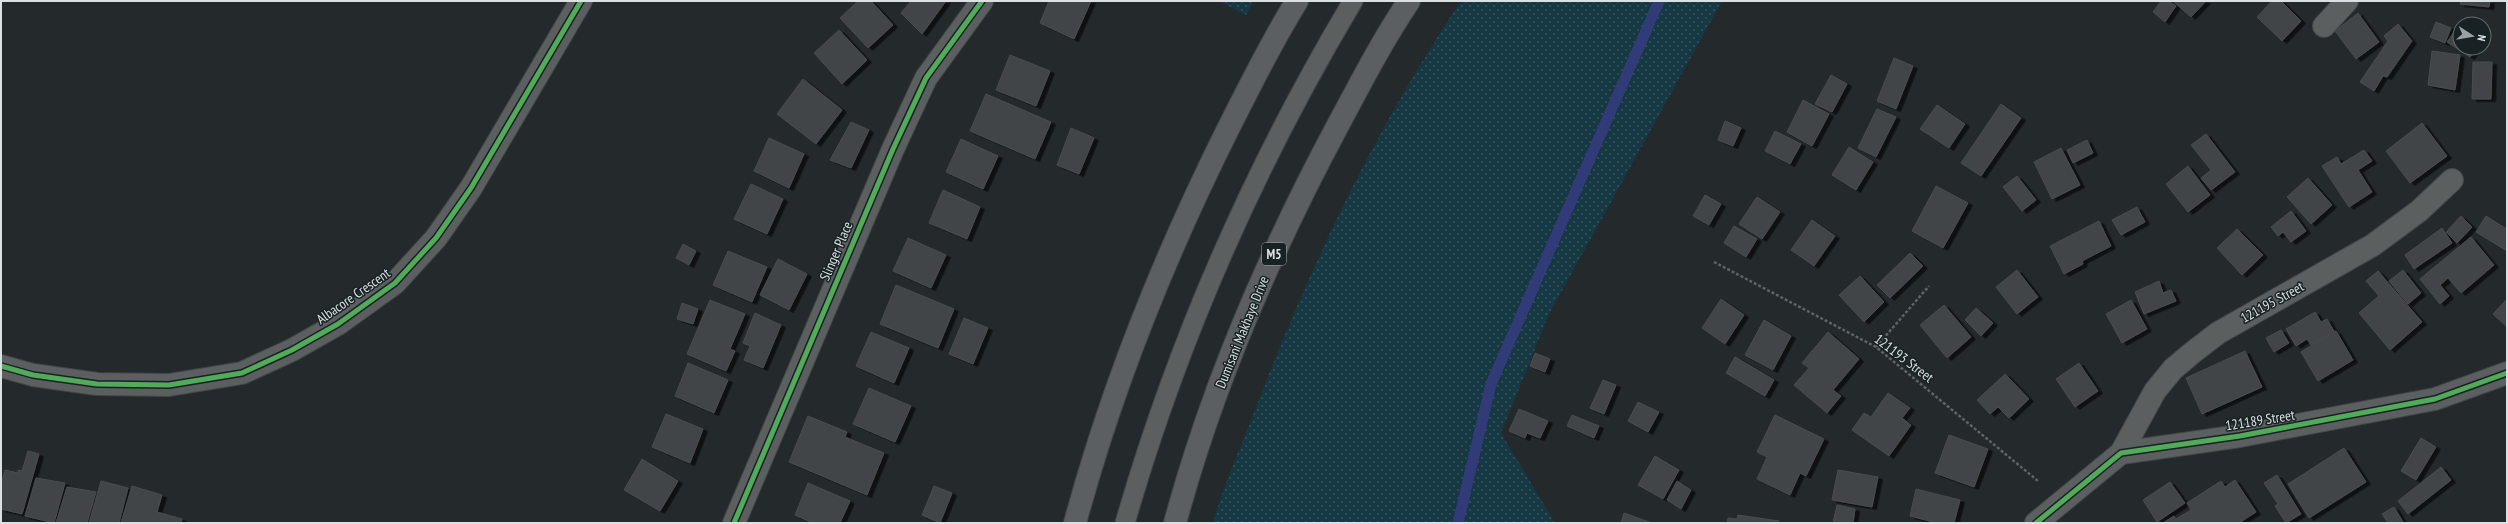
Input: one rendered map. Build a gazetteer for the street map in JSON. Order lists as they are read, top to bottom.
{
  "streets": {
    "main road": ["M5", "Dumisani Makhaye Drive"],
    "street": [
      "Slinger Place",
      "Albacore Crescent",
      "121195 Street",
      "121189 Street"
    ],
    "path": ["121193 Street"]
  },
  "crossings": [
    ["121195 Street", "121189 Street"],
    ["121193 Street", "121189 Street"]
  ],
  "north": "right"
}
